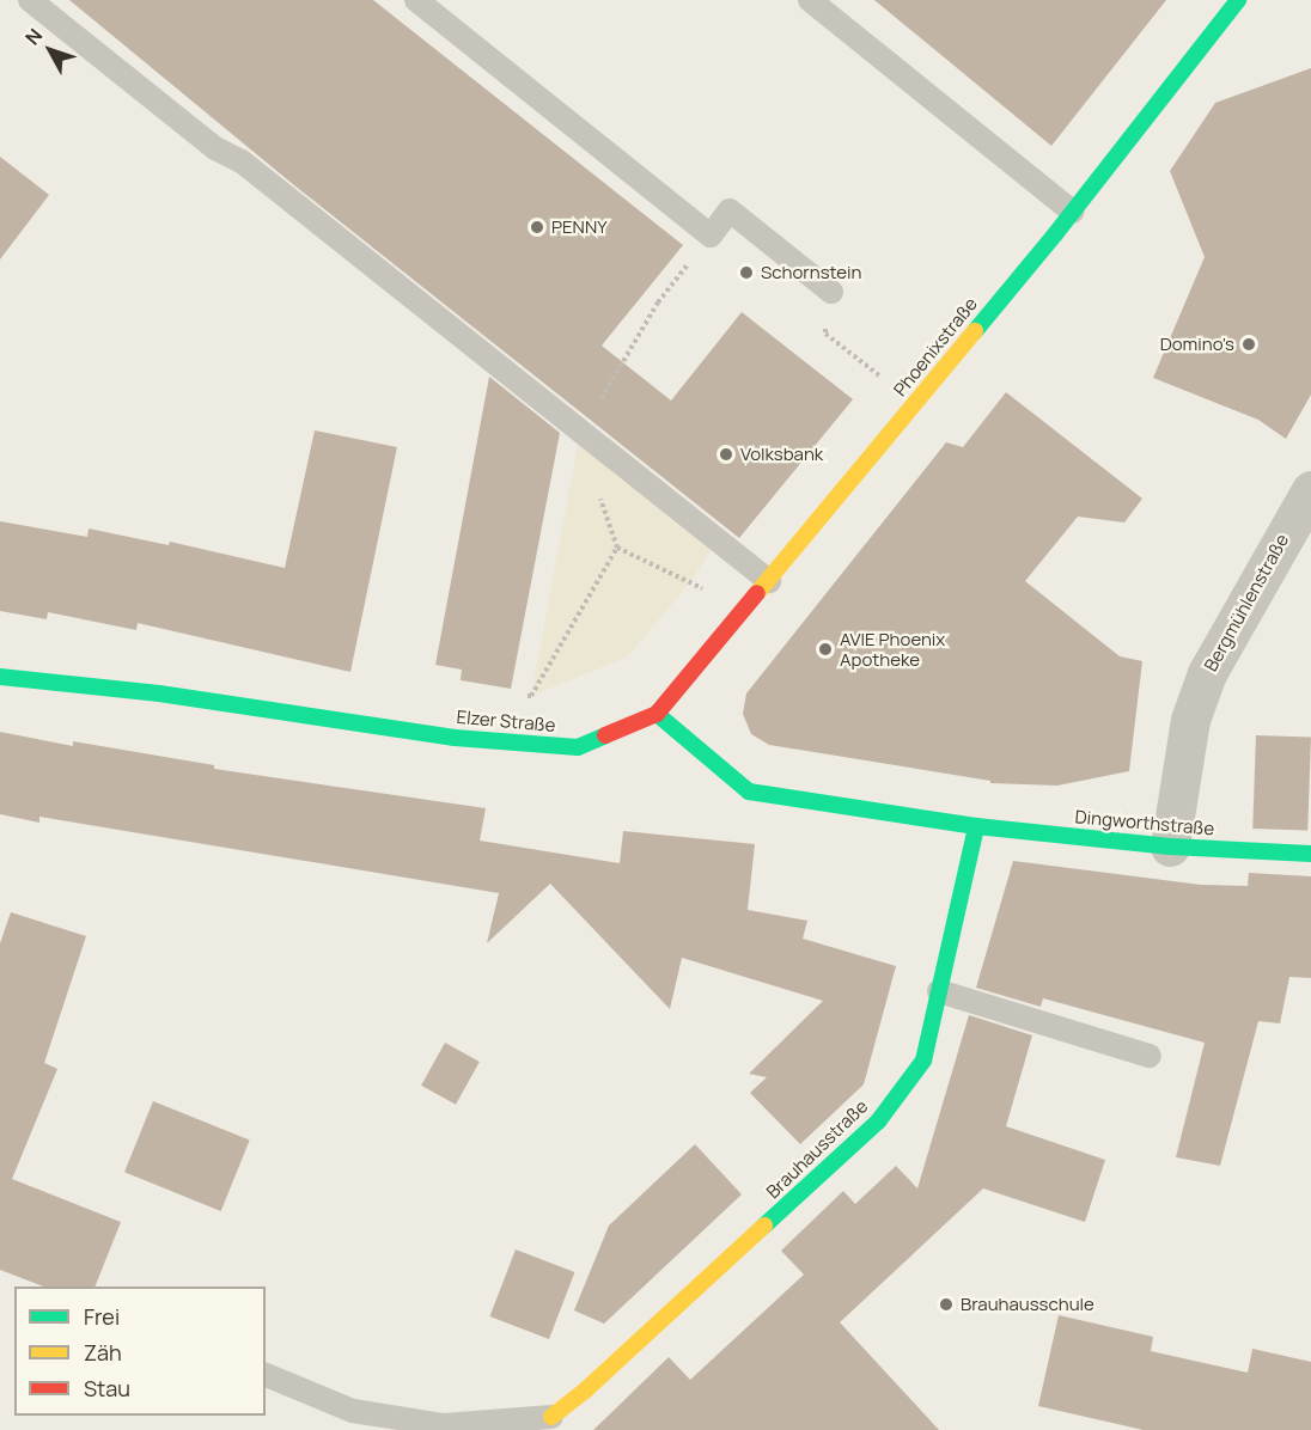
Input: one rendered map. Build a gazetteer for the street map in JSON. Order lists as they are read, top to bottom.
{
  "streets": {
    "street": [
      "Phoenixstraße",
      "Bergmühlenstraße",
      "Elzer Straße",
      "Dingworthstraße",
      "Brauhausstraße"
    ]
  },
  "crossings": [
    ["Phoenixstraße", "Elzer Straße"],
    ["Bergmühlenstraße", "Dingworthstraße"],
    ["Dingworthstraße", "Brauhausstraße"]
  ],
  "places": [
    "PENNY",
    "Schornstein",
    "Domino's",
    "Volksbank",
    "AVIE Phoenix Apotheke",
    "Brauhausschule"
  ],
  "legend": ["Frei", "Zäh", "Stau"],
  "north": "top left"
}
